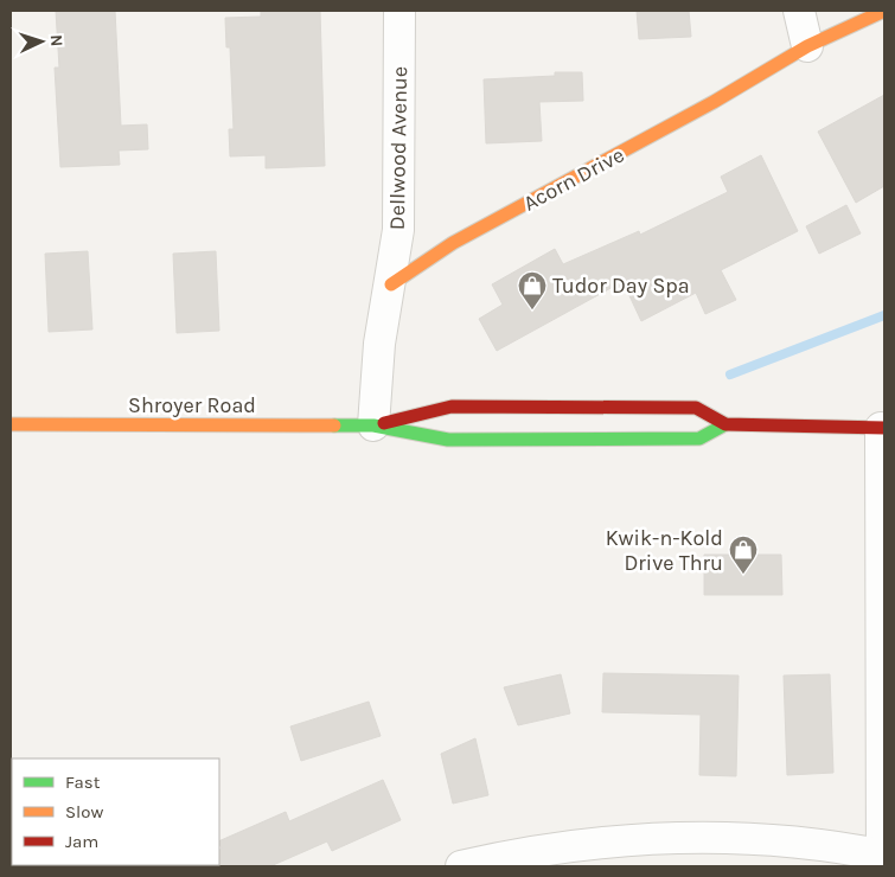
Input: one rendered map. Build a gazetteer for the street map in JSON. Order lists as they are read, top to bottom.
{
  "streets": {
    "main road": ["Acorn Drive", "Shroyer Road"],
    "street": ["Dellwood Avenue"]
  },
  "crossings": [
    ["Dellwood Avenue", "Acorn Drive"]
  ],
  "places": {
    "shop": ["Tudor Day Spa", "Kwik-n-Kold Drive Thru"]
  },
  "legend": ["Fast", "Slow", "Jam"],
  "north": "right"
}
